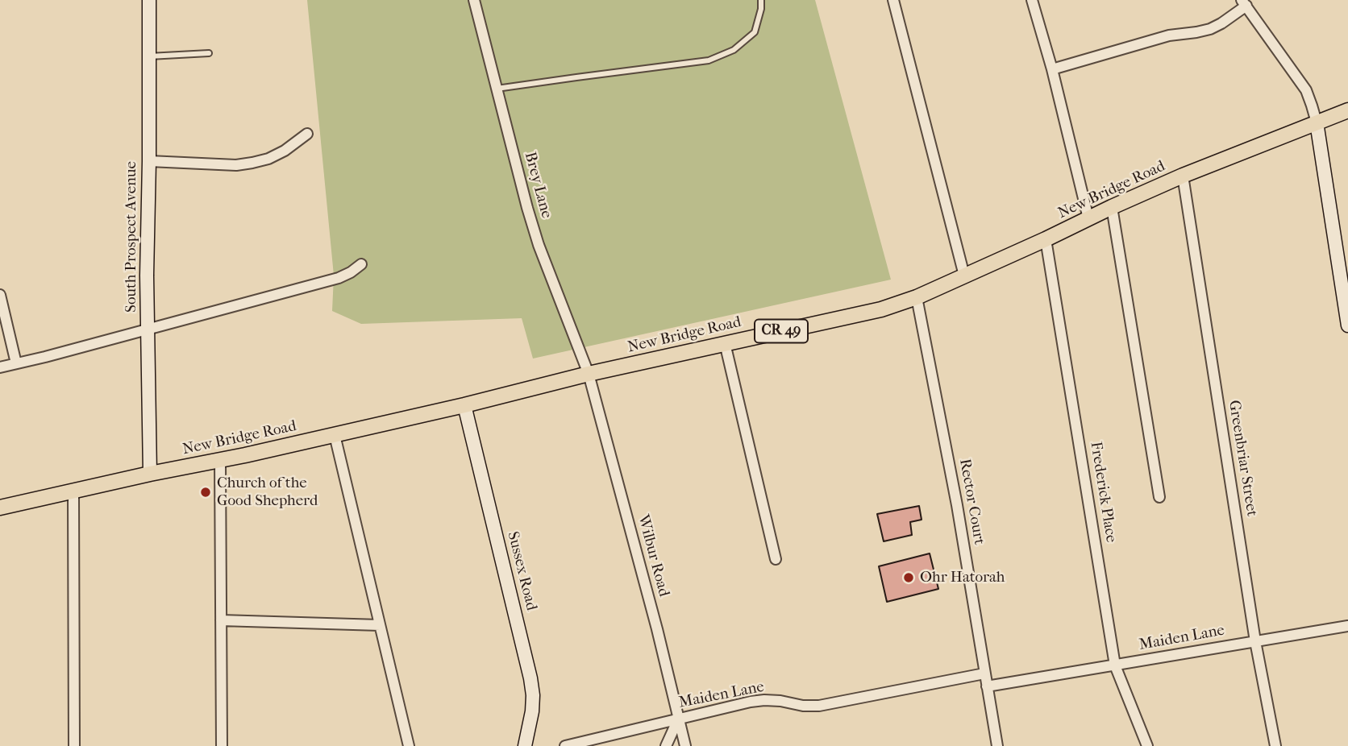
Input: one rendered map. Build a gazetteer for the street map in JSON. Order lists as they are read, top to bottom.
{
  "streets": {
    "main road": ["New Bridge Road", "CR 49"],
    "street": [
      "Brey Lane",
      "South Prospect Avenue",
      "Greenbriar Street",
      "Frederick Place",
      "Rector Court",
      "Wilbur Road",
      "Sussex Road",
      "Maiden Lane"
    ]
  },
  "crossings": [
    ["Brey Lane", "New Bridge Road"],
    ["Brey Lane", "Wilbur Road"],
    ["New Bridge Road", "South Prospect Avenue"],
    ["New Bridge Road", "Greenbriar Street"],
    ["New Bridge Road", "Frederick Place"],
    ["New Bridge Road", "Rector Court"],
    ["New Bridge Road", "Wilbur Road"],
    ["New Bridge Road", "Sussex Road"],
    ["Greenbriar Street", "Maiden Lane"],
    ["Frederick Place", "Maiden Lane"],
    ["Rector Court", "Maiden Lane"],
    ["Wilbur Road", "Maiden Lane"]
  ],
  "places": ["Church of the Good Shepherd", "Ohr Hatorah"]
}
